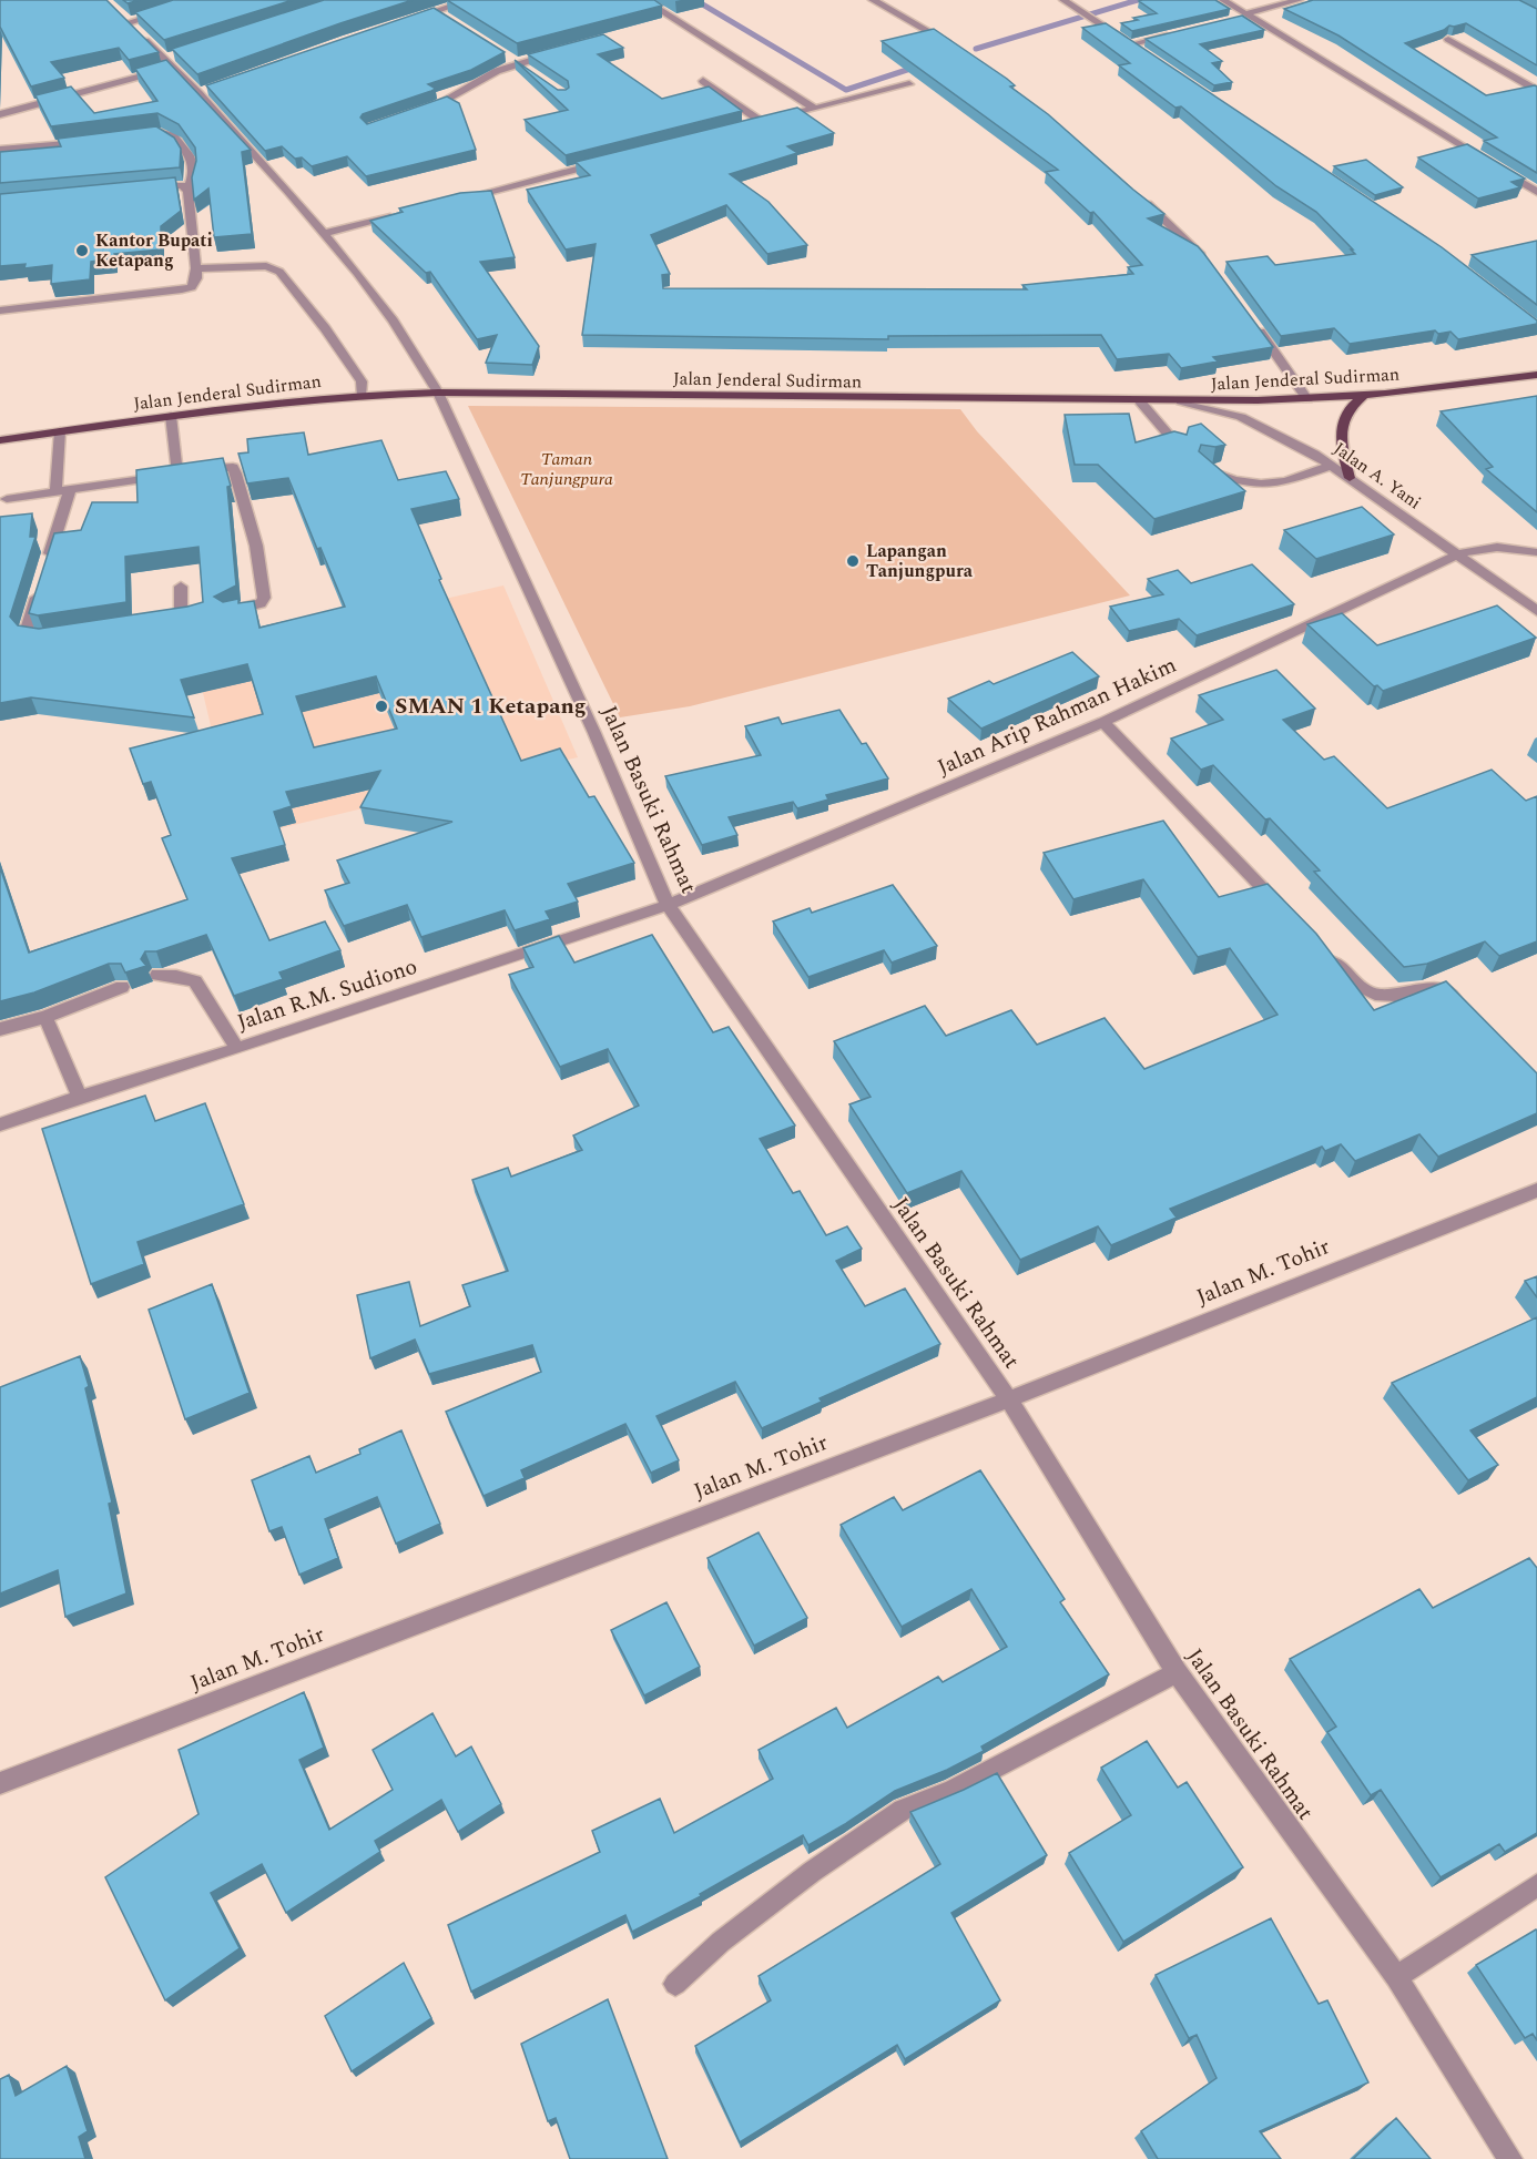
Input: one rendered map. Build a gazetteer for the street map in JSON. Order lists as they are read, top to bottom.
{
  "streets": {
    "main road": ["Jalan Jenderal Sudirman"],
    "street": [
      "Jalan A. Yani",
      "Jalan Arip Rahman Hakim",
      "Jalan Basuki Rahmat",
      "Jalan R.M. Sudiono",
      "Jalan M. Tohir"
    ]
  },
  "crossings": [
    ["Jalan Jenderal Sudirman", "Jalan A. Yani"],
    ["Jalan Jenderal Sudirman", "Jalan Basuki Rahmat"],
    ["Jalan A. Yani", "Jalan Arip Rahman Hakim"],
    ["Jalan Arip Rahman Hakim", "Jalan Basuki Rahmat"],
    ["Jalan Arip Rahman Hakim", "Jalan R.M. Sudiono"],
    ["Jalan Basuki Rahmat", "Jalan R.M. Sudiono"],
    ["Jalan Basuki Rahmat", "Jalan M. Tohir"]
  ],
  "parks": ["Taman Tanjungpura"],
  "places": ["Kantor Bupati Ketapang", "Lapangan Tanjungpura", "SMAN 1 Ketapang"]
}
